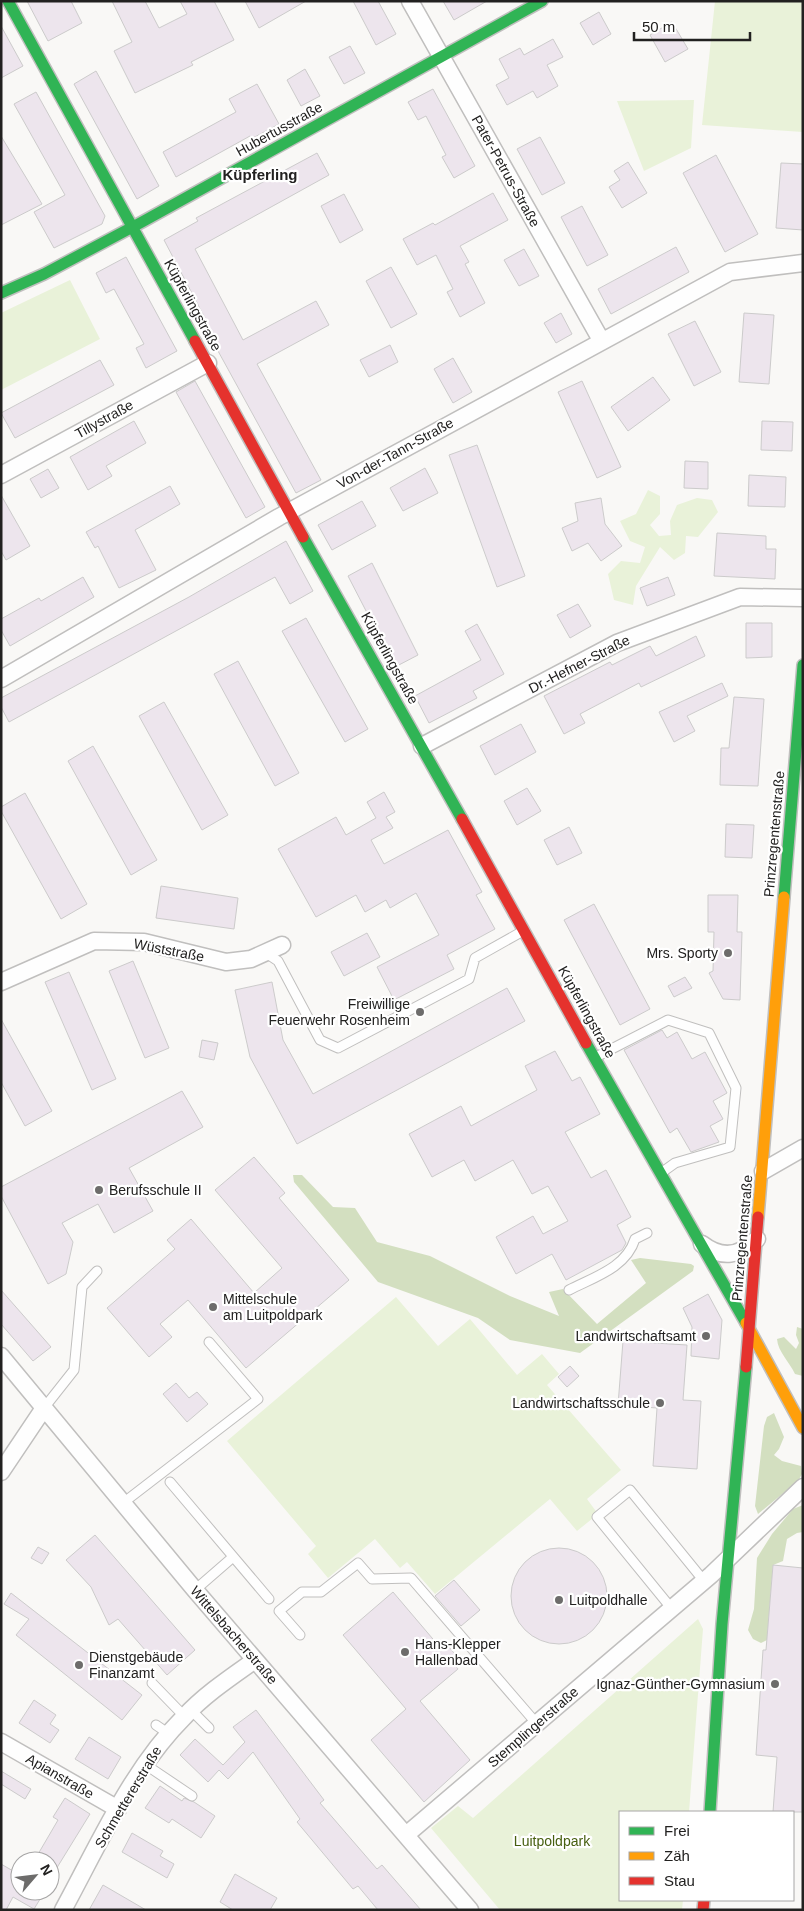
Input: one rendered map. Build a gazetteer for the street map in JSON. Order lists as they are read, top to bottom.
{
  "streets": {
    "main road": ["Hubertusstraße", "Küpferlingstraße", "Prinzregentenstraße"],
    "street": [
      "Pater-Petrus-Straße",
      "Tillystraße",
      "Von-der-Tann-Straße",
      "Dr.-Hefner-Straße",
      "Wüststraße",
      "Wittelsbacherstraße",
      "Stemplingerstraße",
      "Apianstraße",
      "Schmettererstraße"
    ]
  },
  "crossings": [
    ["Hubertusstraße", "Pater-Petrus-Straße"],
    ["Hubertusstraße", "Küpferlingstraße"],
    ["Pater-Petrus-Straße", "Von-der-Tann-Straße"],
    ["Küpferlingstraße", "Tillystraße"],
    ["Küpferlingstraße", "Von-der-Tann-Straße"],
    ["Küpferlingstraße", "Dr.-Hefner-Straße"],
    ["Küpferlingstraße", "Prinzregentenstraße"],
    ["Prinzregentenstraße", "Stemplingerstraße"],
    ["Wittelsbacherstraße", "Stemplingerstraße"],
    ["Wittelsbacherstraße", "Schmettererstraße"],
    ["Apianstraße", "Schmettererstraße"]
  ],
  "districts": ["Küpferling"],
  "parks": ["Luitpoldpark"],
  "places": [
    "Mrs. Sporty",
    "Freiwillige Feuerwehr Rosenheim",
    "Berufsschule II",
    "Mittelschule am Luitpoldpark",
    "Landwirtschaftsamt",
    "Landwirtschaftsschule",
    "Luitpoldhalle",
    "Hans-Klepper Hallenbad",
    "Dienstgebäude Finanzamt",
    "Ignaz-Günther-Gymnasium"
  ],
  "legend": ["Frei", "Zäh", "Stau"],
  "scale_bar": "50 m",
  "north": "top right"
}
